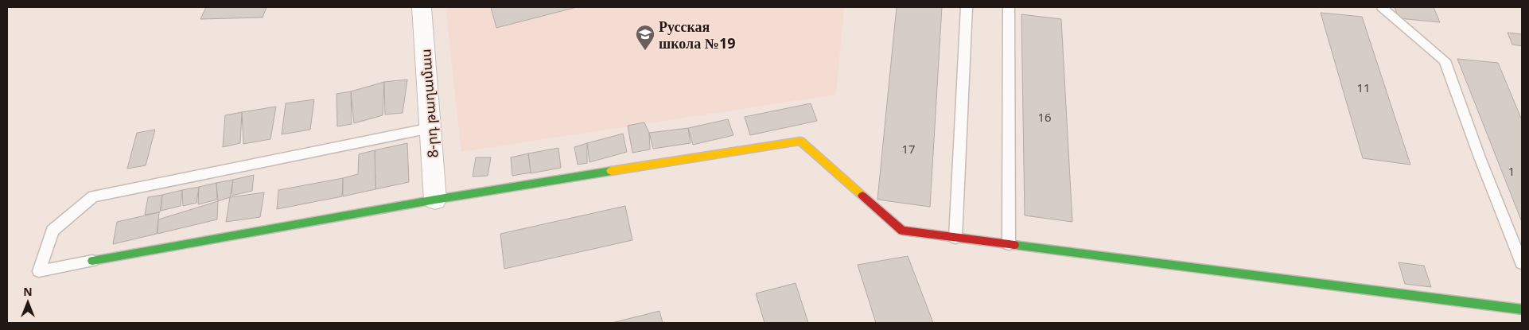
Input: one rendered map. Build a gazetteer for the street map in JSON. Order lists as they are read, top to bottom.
{
  "streets": {
    "street": ["8-րդ թաղամաս"]
  },
  "places": {
    "school or university": ["Русская школа №19"]
  },
  "house_numbers": [
    "11",
    "16",
    "17",
    "1"
  ],
  "north": "top"
}
